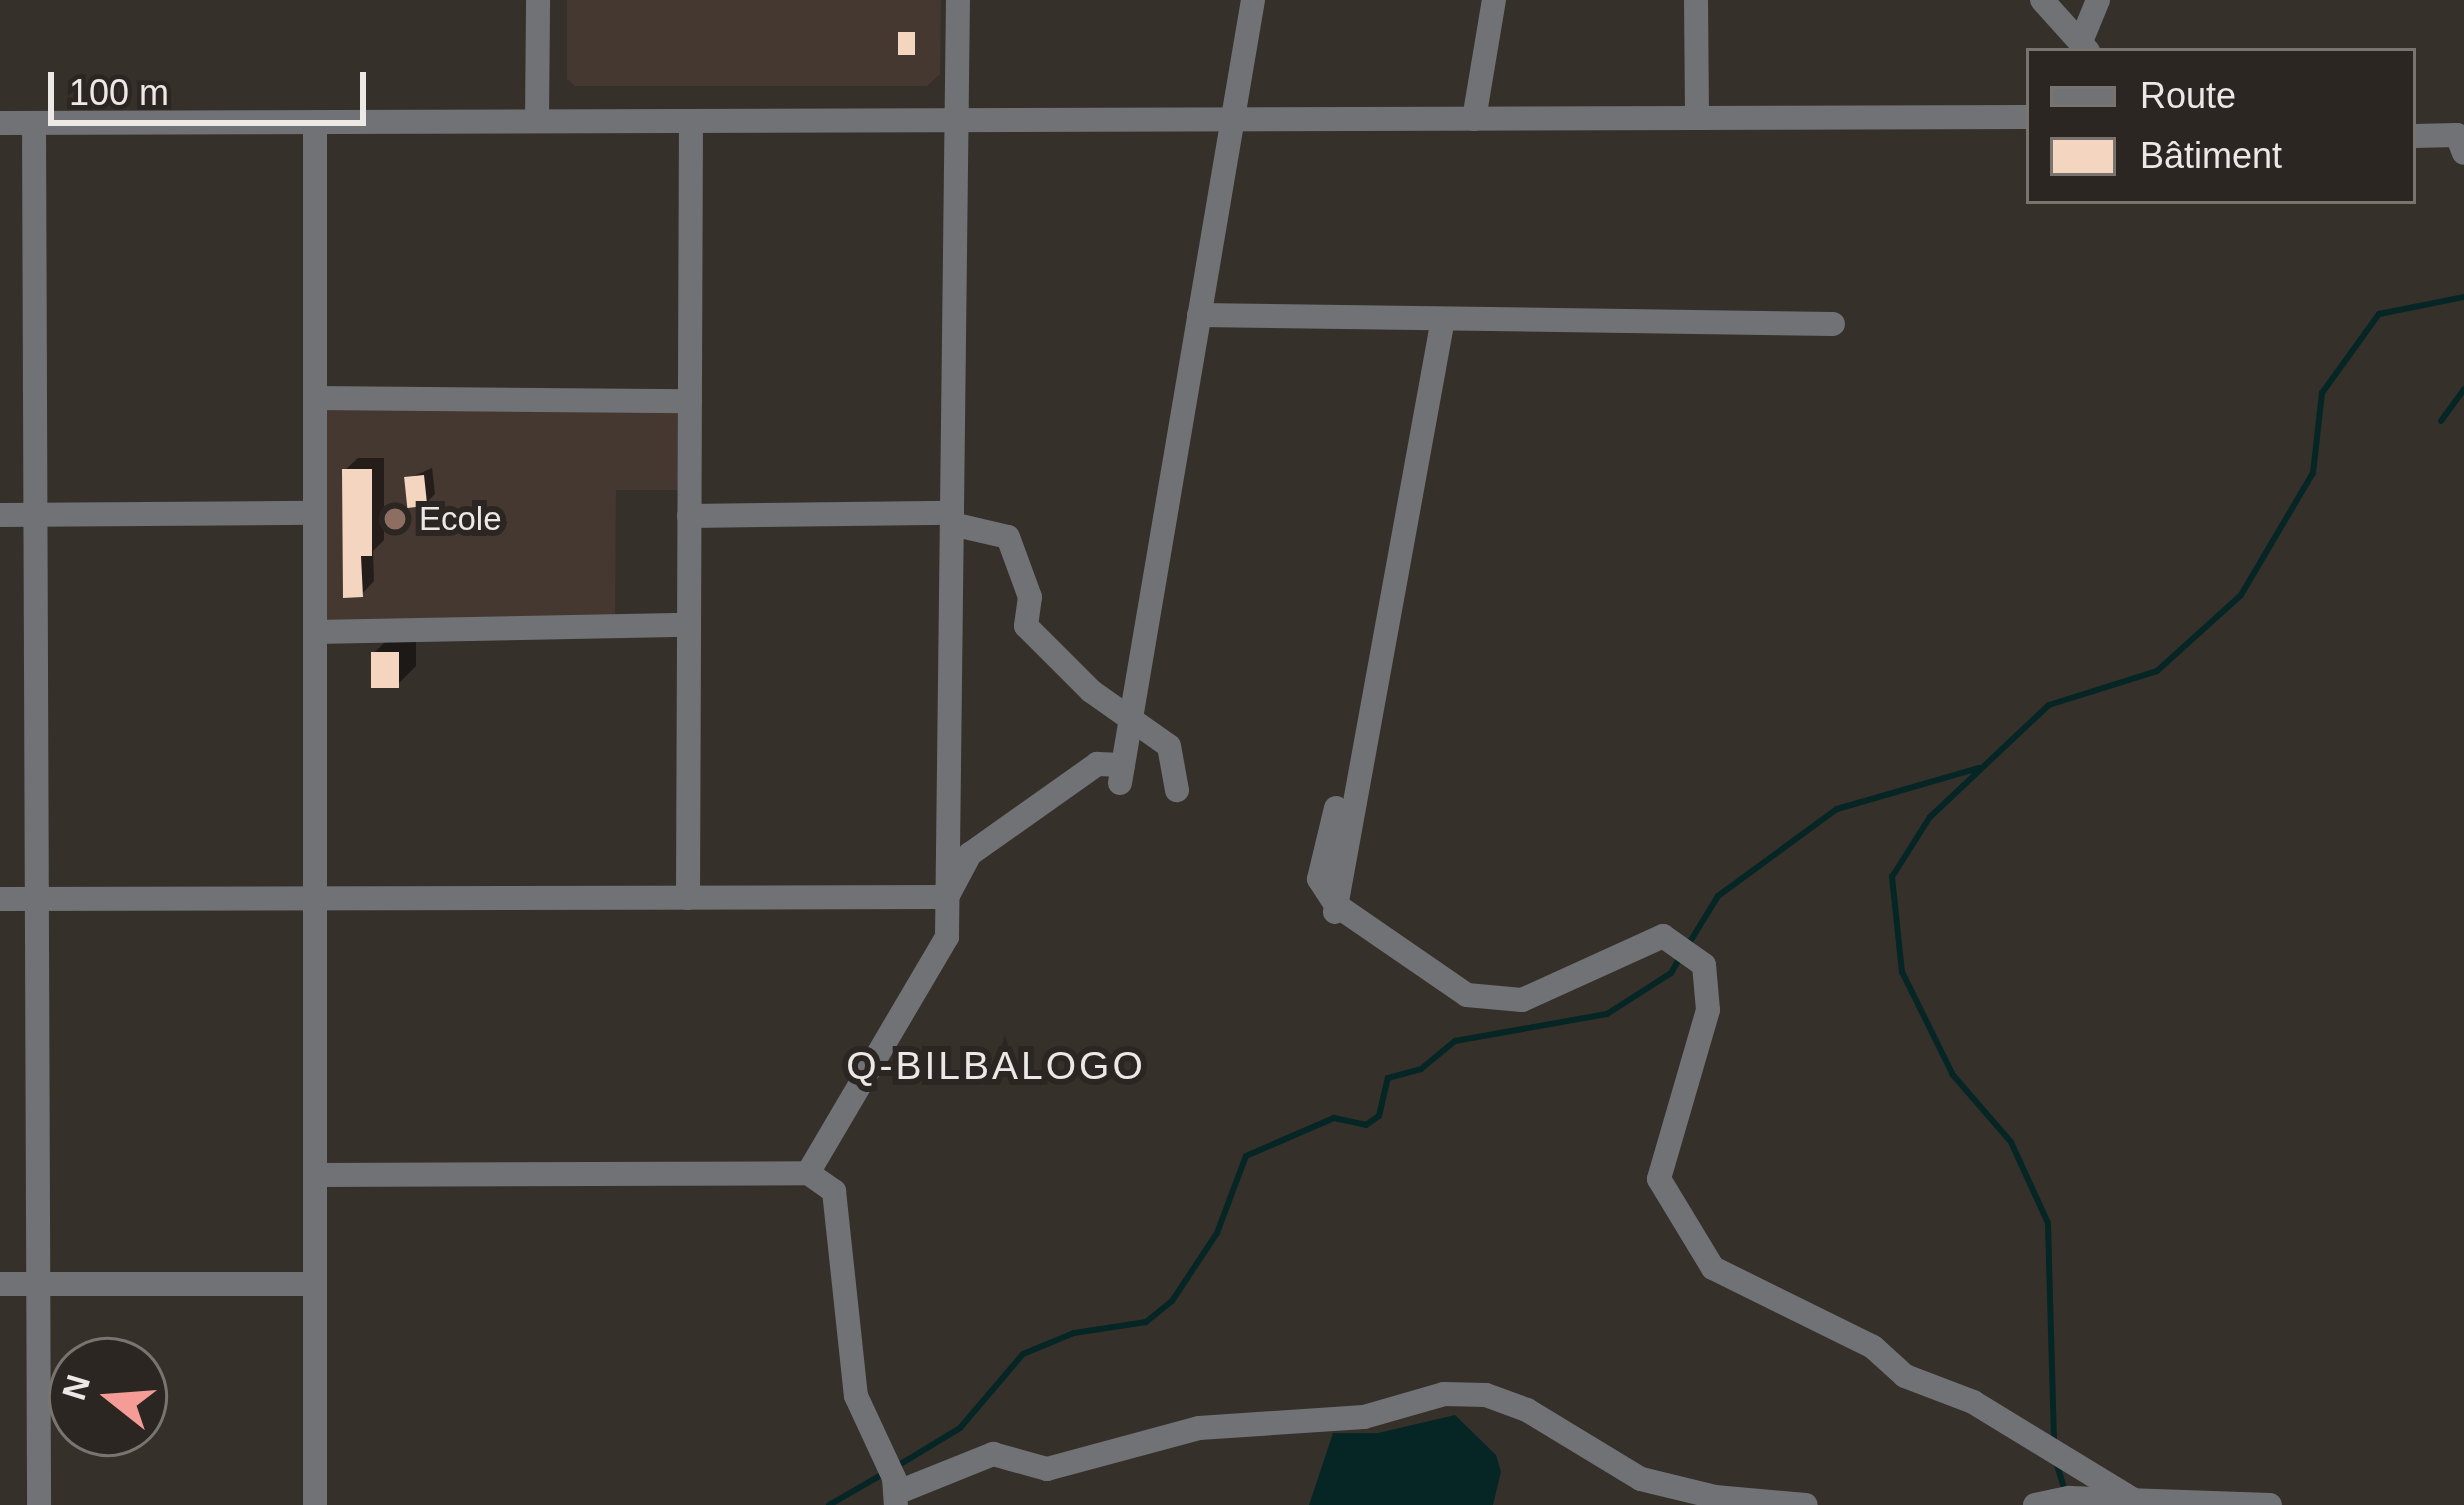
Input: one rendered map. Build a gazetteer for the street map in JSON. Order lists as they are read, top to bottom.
{
  "districts": ["Q-BILBALOGO"],
  "places": ["Ecole"],
  "legend": ["Route", "Bâtiment"],
  "scale_bar": "100 m",
  "north": "left"
}
